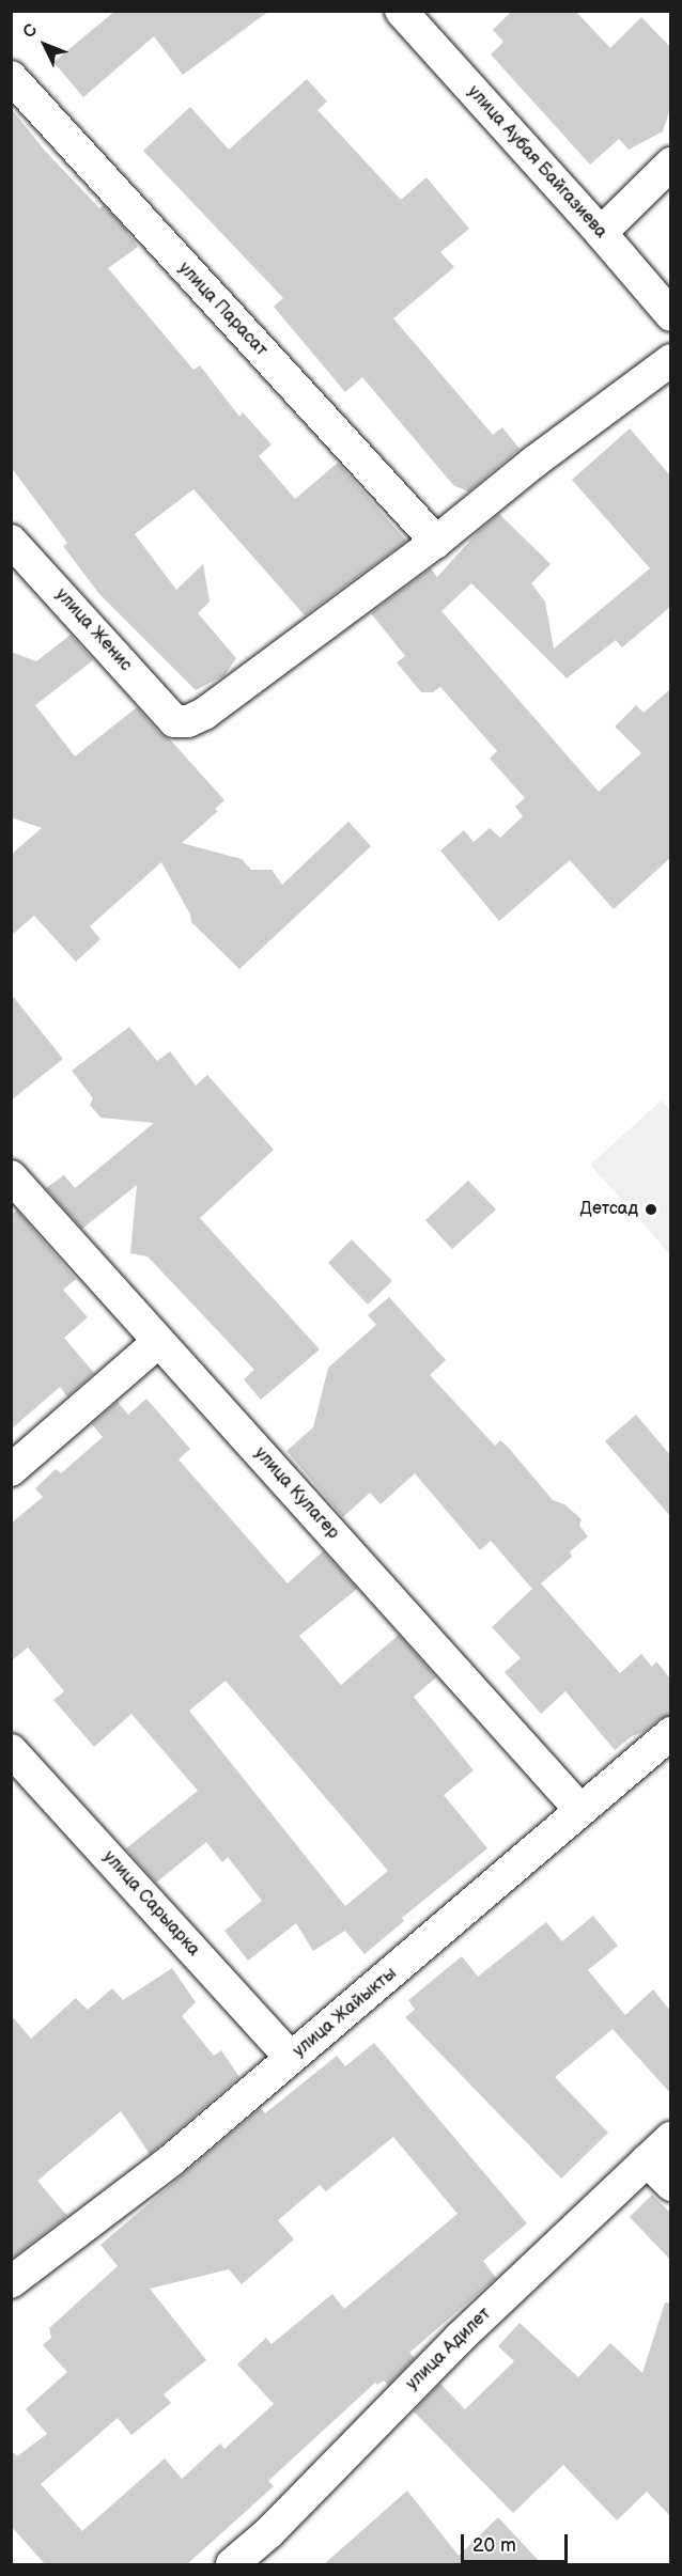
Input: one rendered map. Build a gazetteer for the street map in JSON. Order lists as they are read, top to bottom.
{
  "streets": {
    "street": [
      "улица Аубая Байгазиева",
      "улица Парасат",
      "улица Женис",
      "улица Кулагер",
      "улица Сарыарка",
      "улица Жайыкты",
      "улица Адилет"
    ]
  },
  "crossings": [
    ["улица Парасат", "улица Женис"],
    ["улица Кулагер", "улица Жайыкты"],
    ["улица Сарыарка", "улица Жайыкты"]
  ],
  "places": ["Детсад"],
  "scale_bar": "20 m",
  "north": "top left"
}
